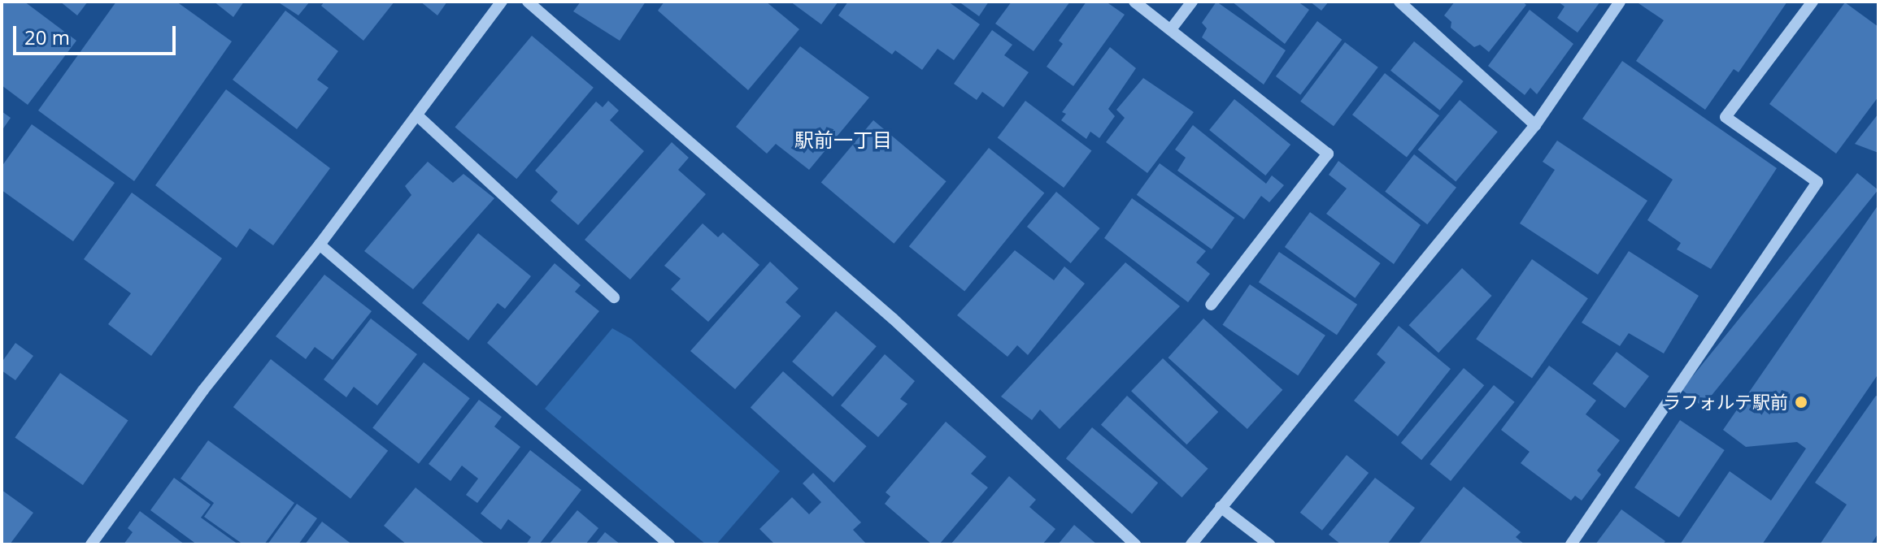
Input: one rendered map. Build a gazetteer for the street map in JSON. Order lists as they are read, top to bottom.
{
  "districts": ["駅前一丁目"],
  "places": ["ラフォルテ駅前"],
  "scale_bar": "20 m"
}
